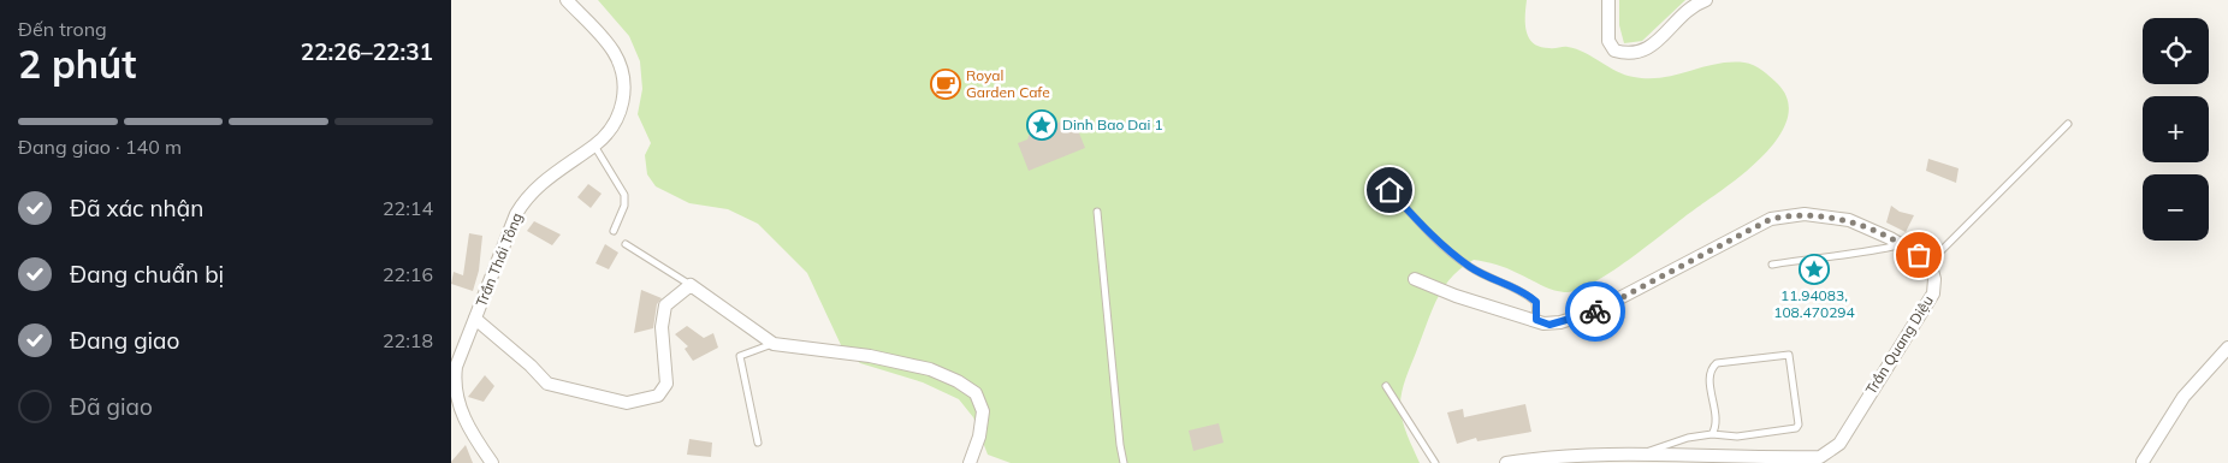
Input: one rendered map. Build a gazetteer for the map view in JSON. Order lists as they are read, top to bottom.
{
  "streets": {
    "street": ["Trần Thái Tông", "Trần Quang Diệu"]
  },
  "places": {
    "cafe": ["Royal Garden Cafe"],
    "place": ["Dinh Bao Dai 1", "11.94083, 108.470294"]
  },
  "page": {
    "heading": ["2 phút", "Đến trong", "22:26–22:31"],
    "map_buttons": ["+", "−"],
    "bar": "Đang giao · 140 m",
    "list": [
      ["Đã xác nhận", "22:14"],
      ["Đang chuẩn bị", "22:16"],
      ["Đang giao", "22:18"],
      "Đã giao"
    ]
  }
}
